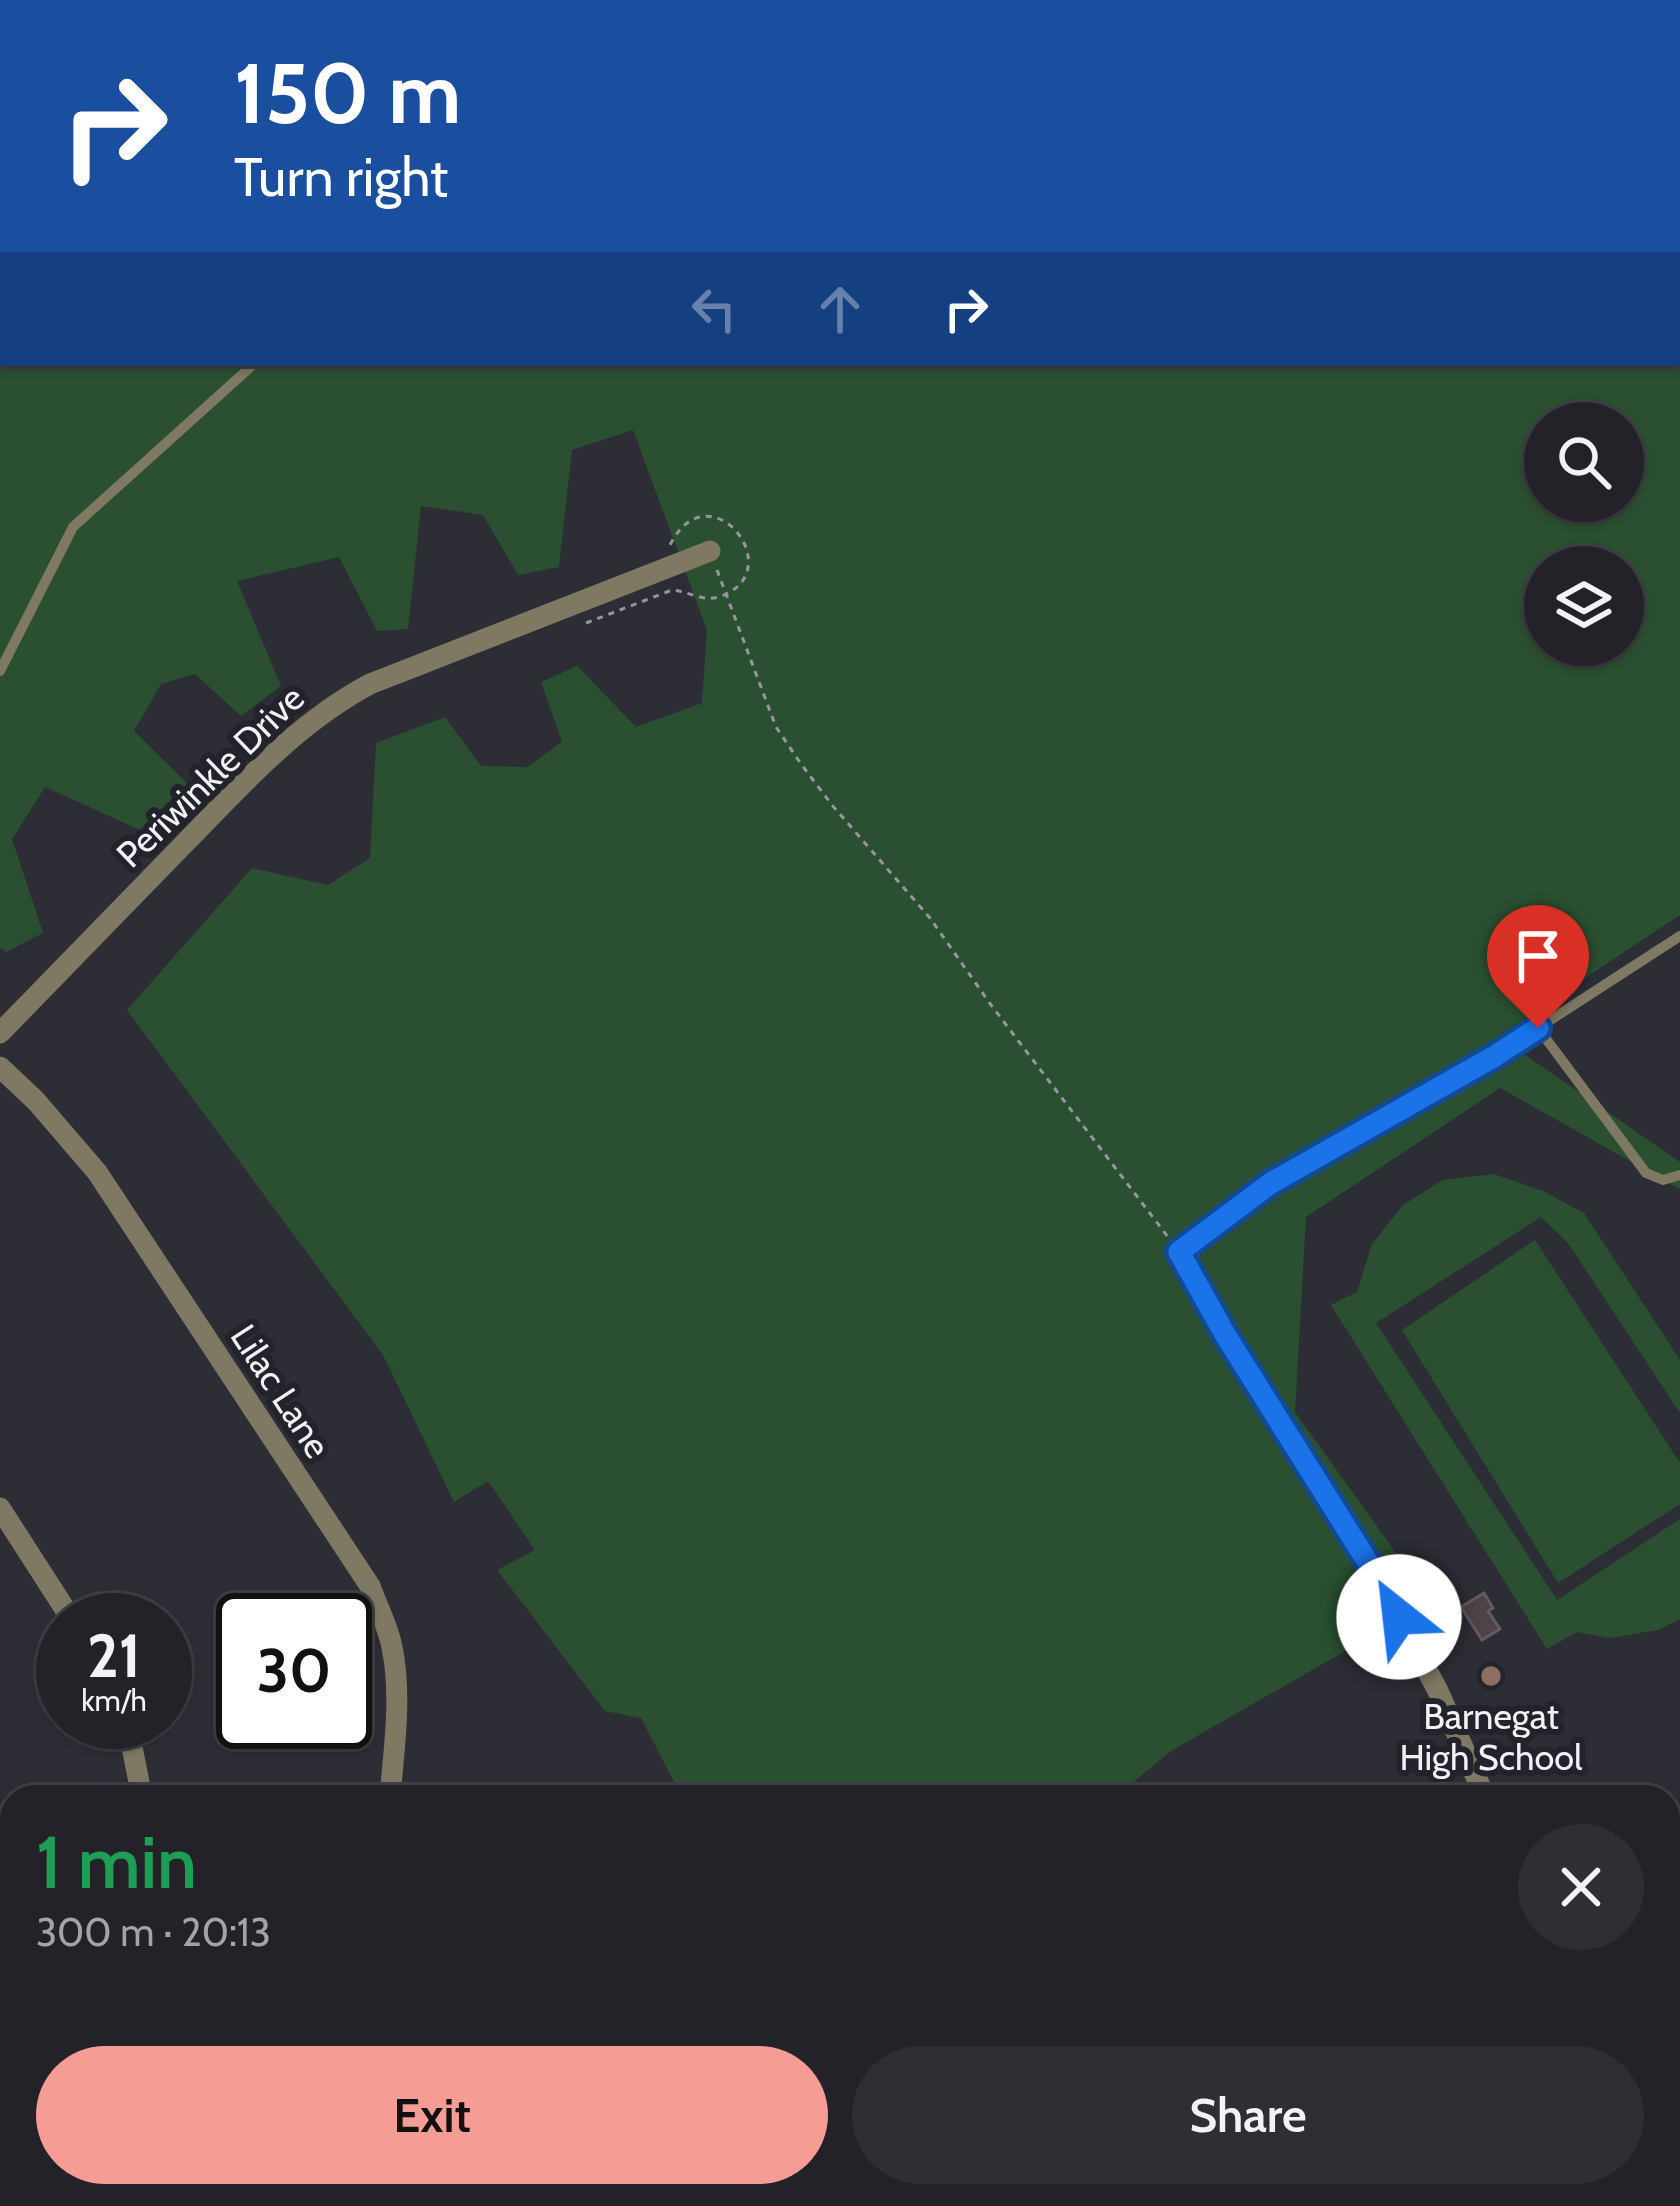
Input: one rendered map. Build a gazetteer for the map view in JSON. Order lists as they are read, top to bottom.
{
  "streets": {
    "street": ["Periwinkle Drive", "Lilac Lane"]
  },
  "places": ["Barnegat High School"],
  "page": {
    "turn": ["150 m", "Turn right"],
    "speed": "21 km/h",
    "limit": "30",
    "heading": ["1 min", "300 m · 20:13"],
    "buttons": ["Exit", "Share"]
  }
}
